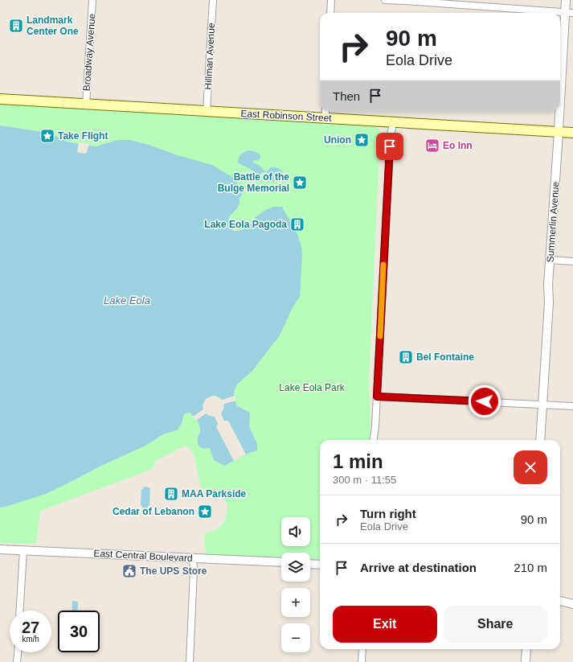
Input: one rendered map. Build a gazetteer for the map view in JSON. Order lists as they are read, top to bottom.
{
  "streets": {
    "main road": ["East Robinson Street"],
    "street": [
      "Broadway Avenue",
      "Hillman Avenue",
      "Summerlin Avenue",
      "East Central Boulevard"
    ]
  },
  "crossings": [
    ["Broadway Avenue", "East Robinson Street"],
    ["Hillman Avenue", "East Robinson Street"],
    ["East Robinson Street", "Summerlin Avenue"]
  ],
  "water": ["Lake Eola"],
  "parks": ["Lake Eola Park"],
  "places": {
    "building": [
      "Landmark Center One",
      "Lake Eola Pagoda",
      "Bel Fontaine",
      "MAA Parkside"
    ],
    "place": [
      "Take Flight",
      "Union",
      "Battle of the Bulge Memorial",
      "Cedar of Lebanon"
    ],
    "hotel": ["Eo Inn"],
    "public building": ["The UPS Store"]
  },
  "page": {
    "turn": ["90 m", "Eola Drive"],
    "then": "Then",
    "heading": ["1 min", "300 m · 11:55"],
    "list": [
      {
        "name": "Turn right",
        "note": "Eola Drive",
        "value": "90 m"
      },
      {
        "name": "Arrive at destination",
        "value": "210 m"
      }
    ],
    "map_buttons": ["+", "−"],
    "buttons": ["Exit", "Share"],
    "speed": "27 km/h",
    "limit": "30"
  }
}
